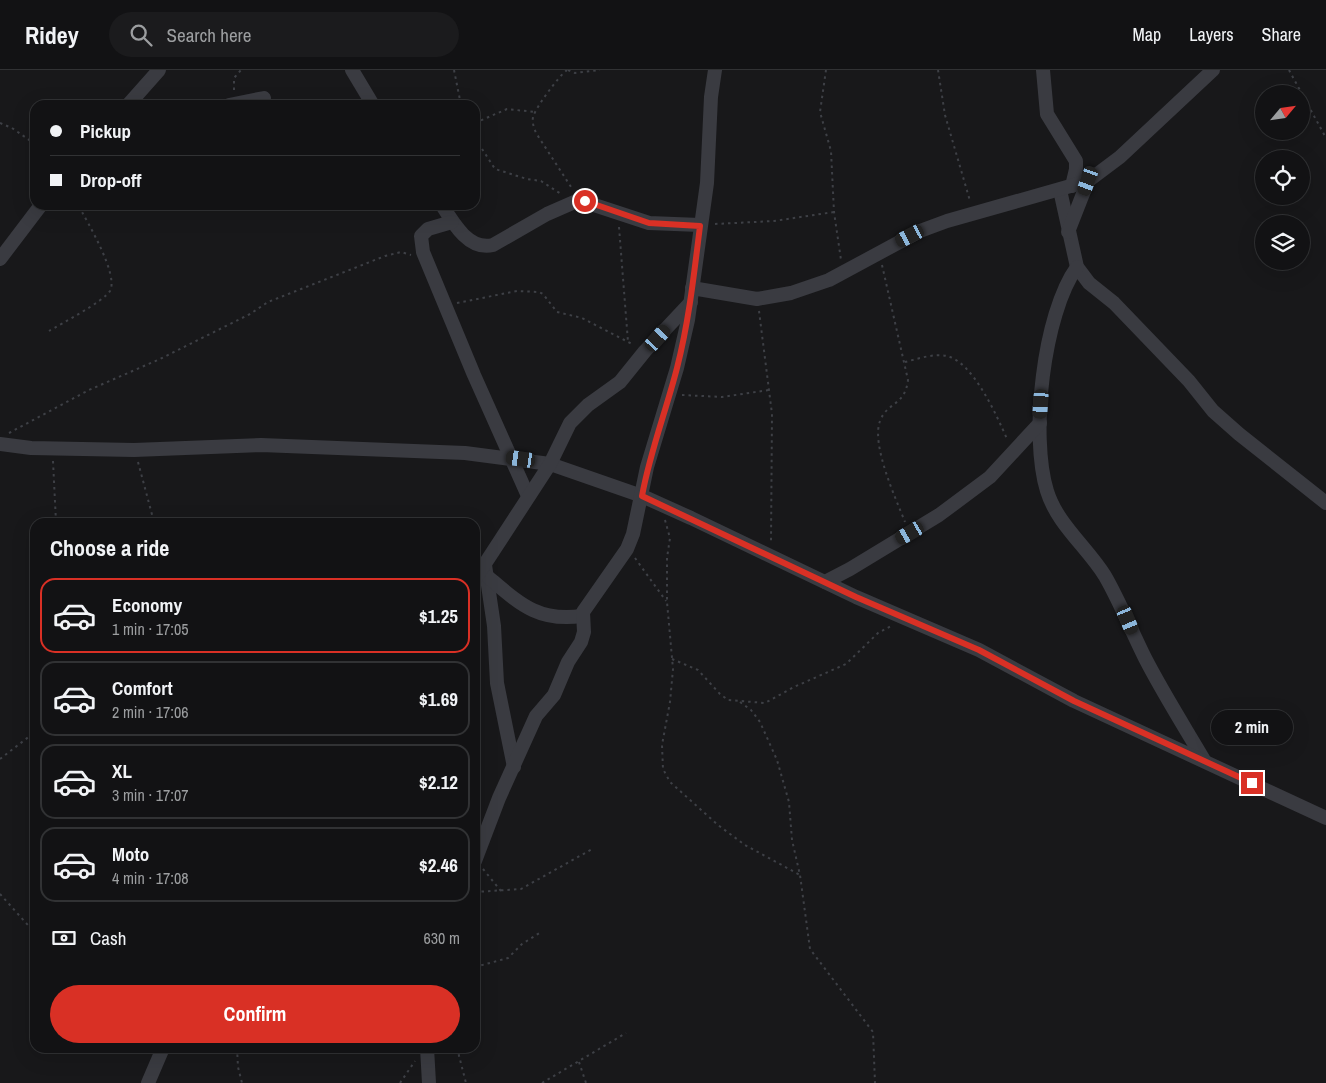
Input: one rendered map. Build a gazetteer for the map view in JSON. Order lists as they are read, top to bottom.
{
  "north": "top right",
  "page": {
    "header": "Ridey",
    "search": "Search here",
    "nav": ["Map", "Layers", "Share"],
    "banner": ["Pickup", "Drop-off"],
    "heading": "Choose a ride",
    "list": [
      {
        "name": "Economy",
        "note": "1 min · 17:05",
        "value": "$1.25"
      },
      {
        "name": "Comfort",
        "note": "2 min · 17:06",
        "value": "$1.69"
      },
      {
        "name": "XL",
        "note": "3 min · 17:07",
        "value": "$2.12"
      },
      {
        "name": "Moto",
        "note": "4 min · 17:08",
        "value": "$2.46"
      }
    ],
    "bubble": "2 min",
    "pay": ["Cash", "630 m"],
    "buttons": "Confirm"
  }
}
